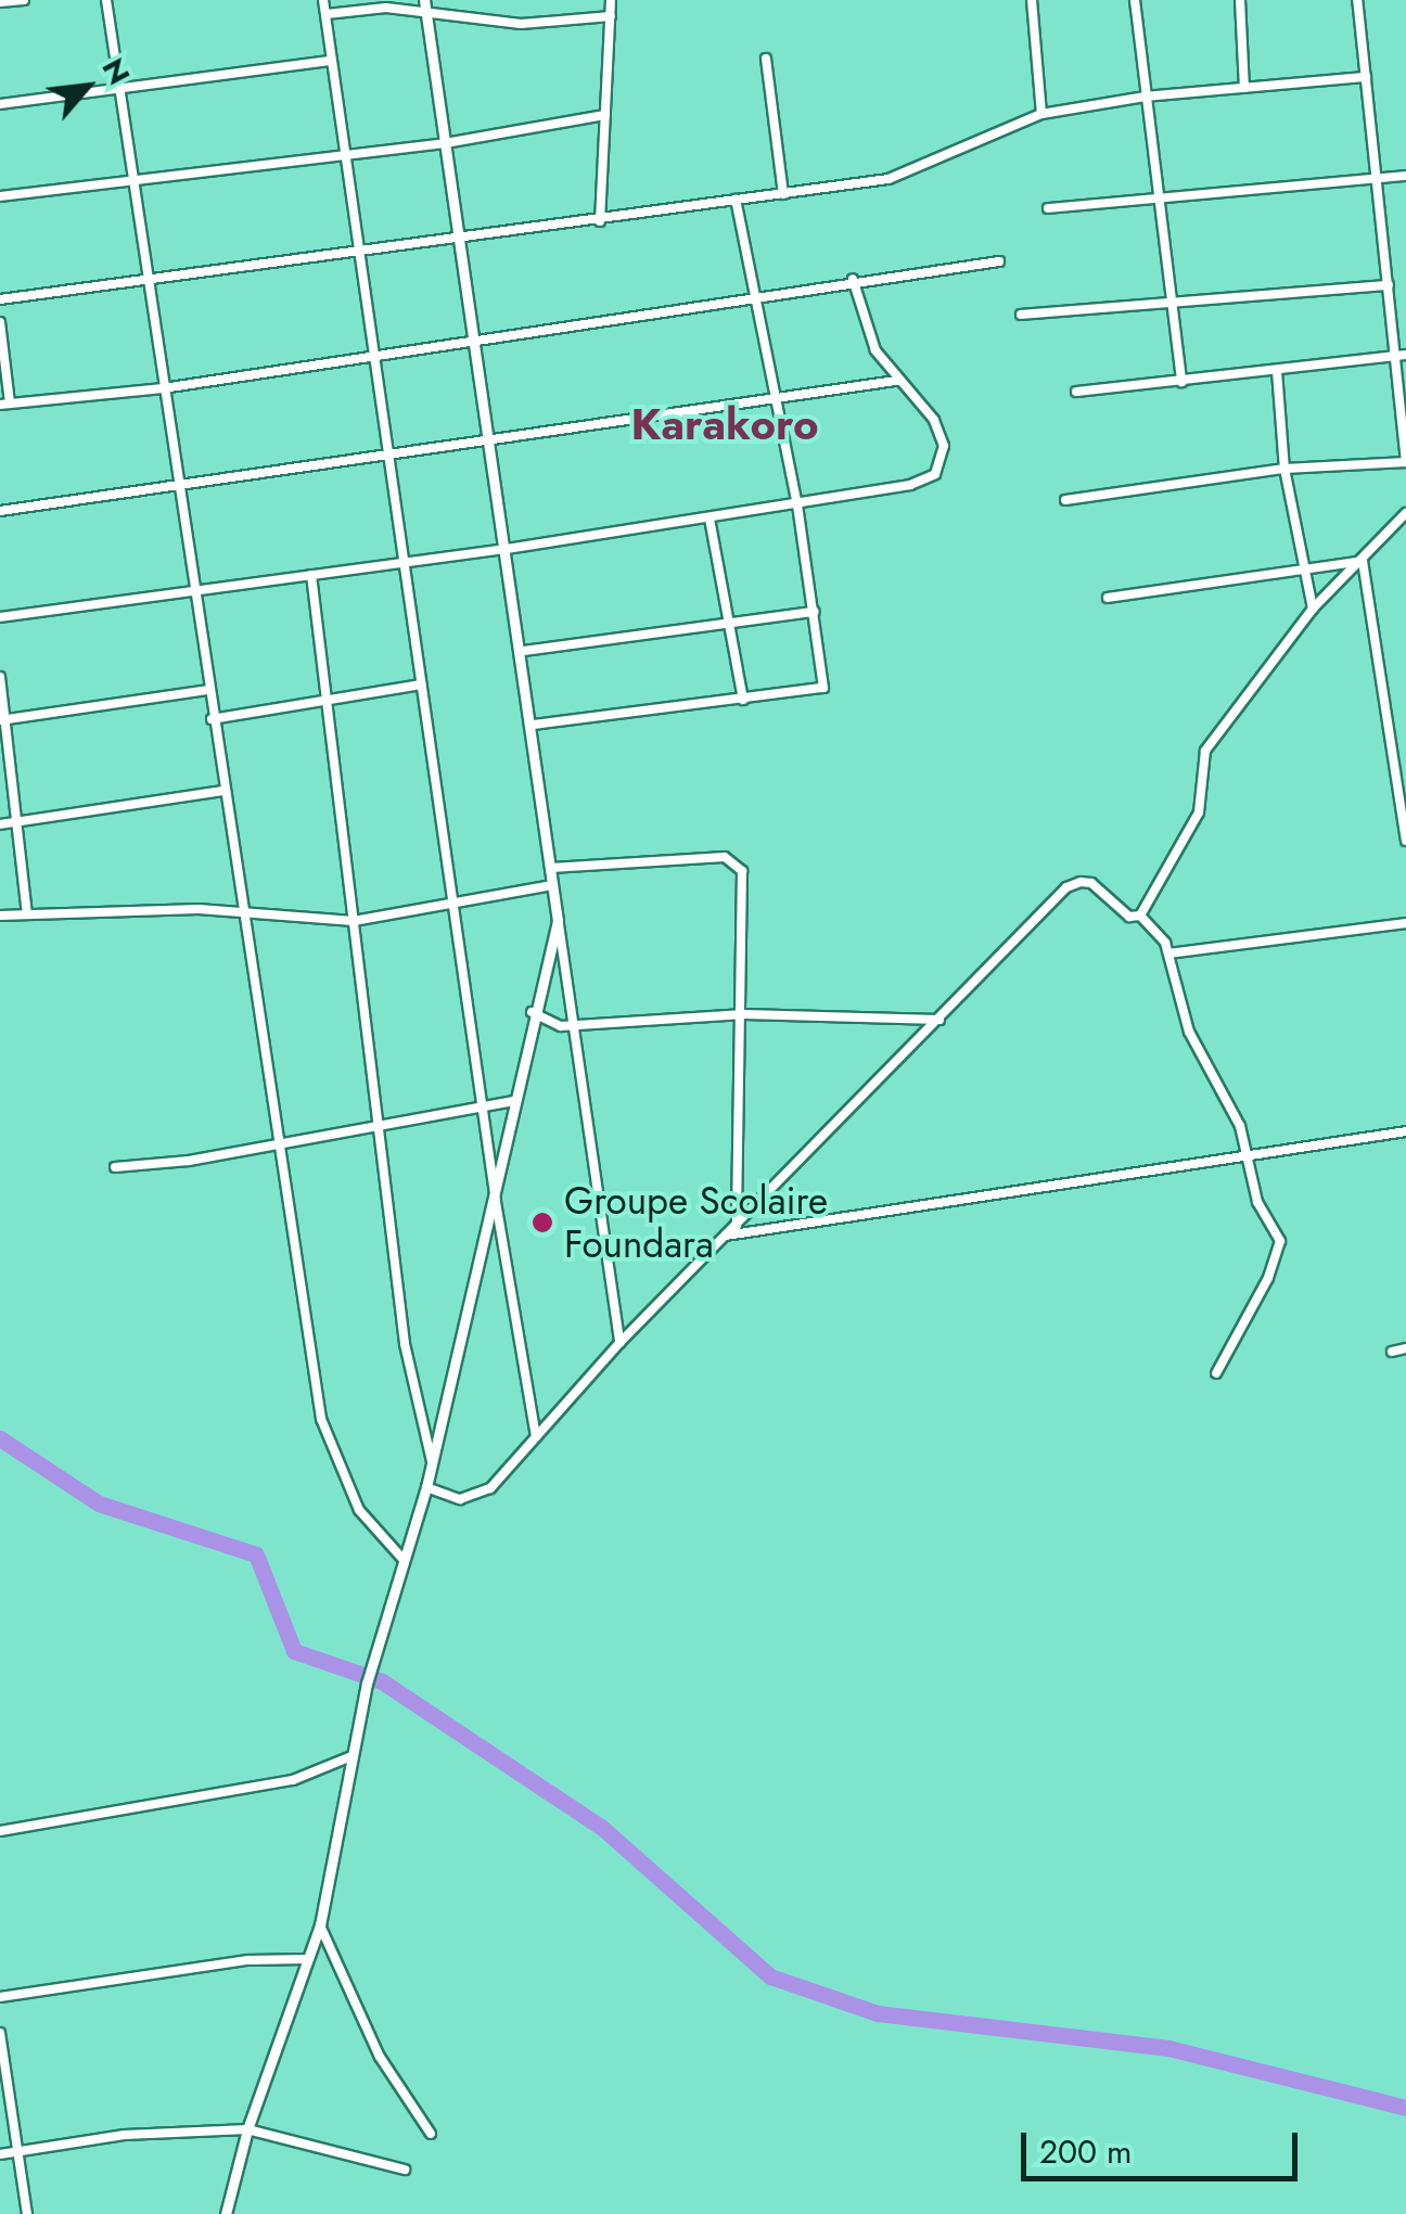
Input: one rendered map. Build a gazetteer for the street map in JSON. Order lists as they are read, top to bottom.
{
  "districts": ["Karakoro"],
  "places": ["Groupe Scolaire Foundara"],
  "scale_bar": "200 m",
  "north": "top right"
}
